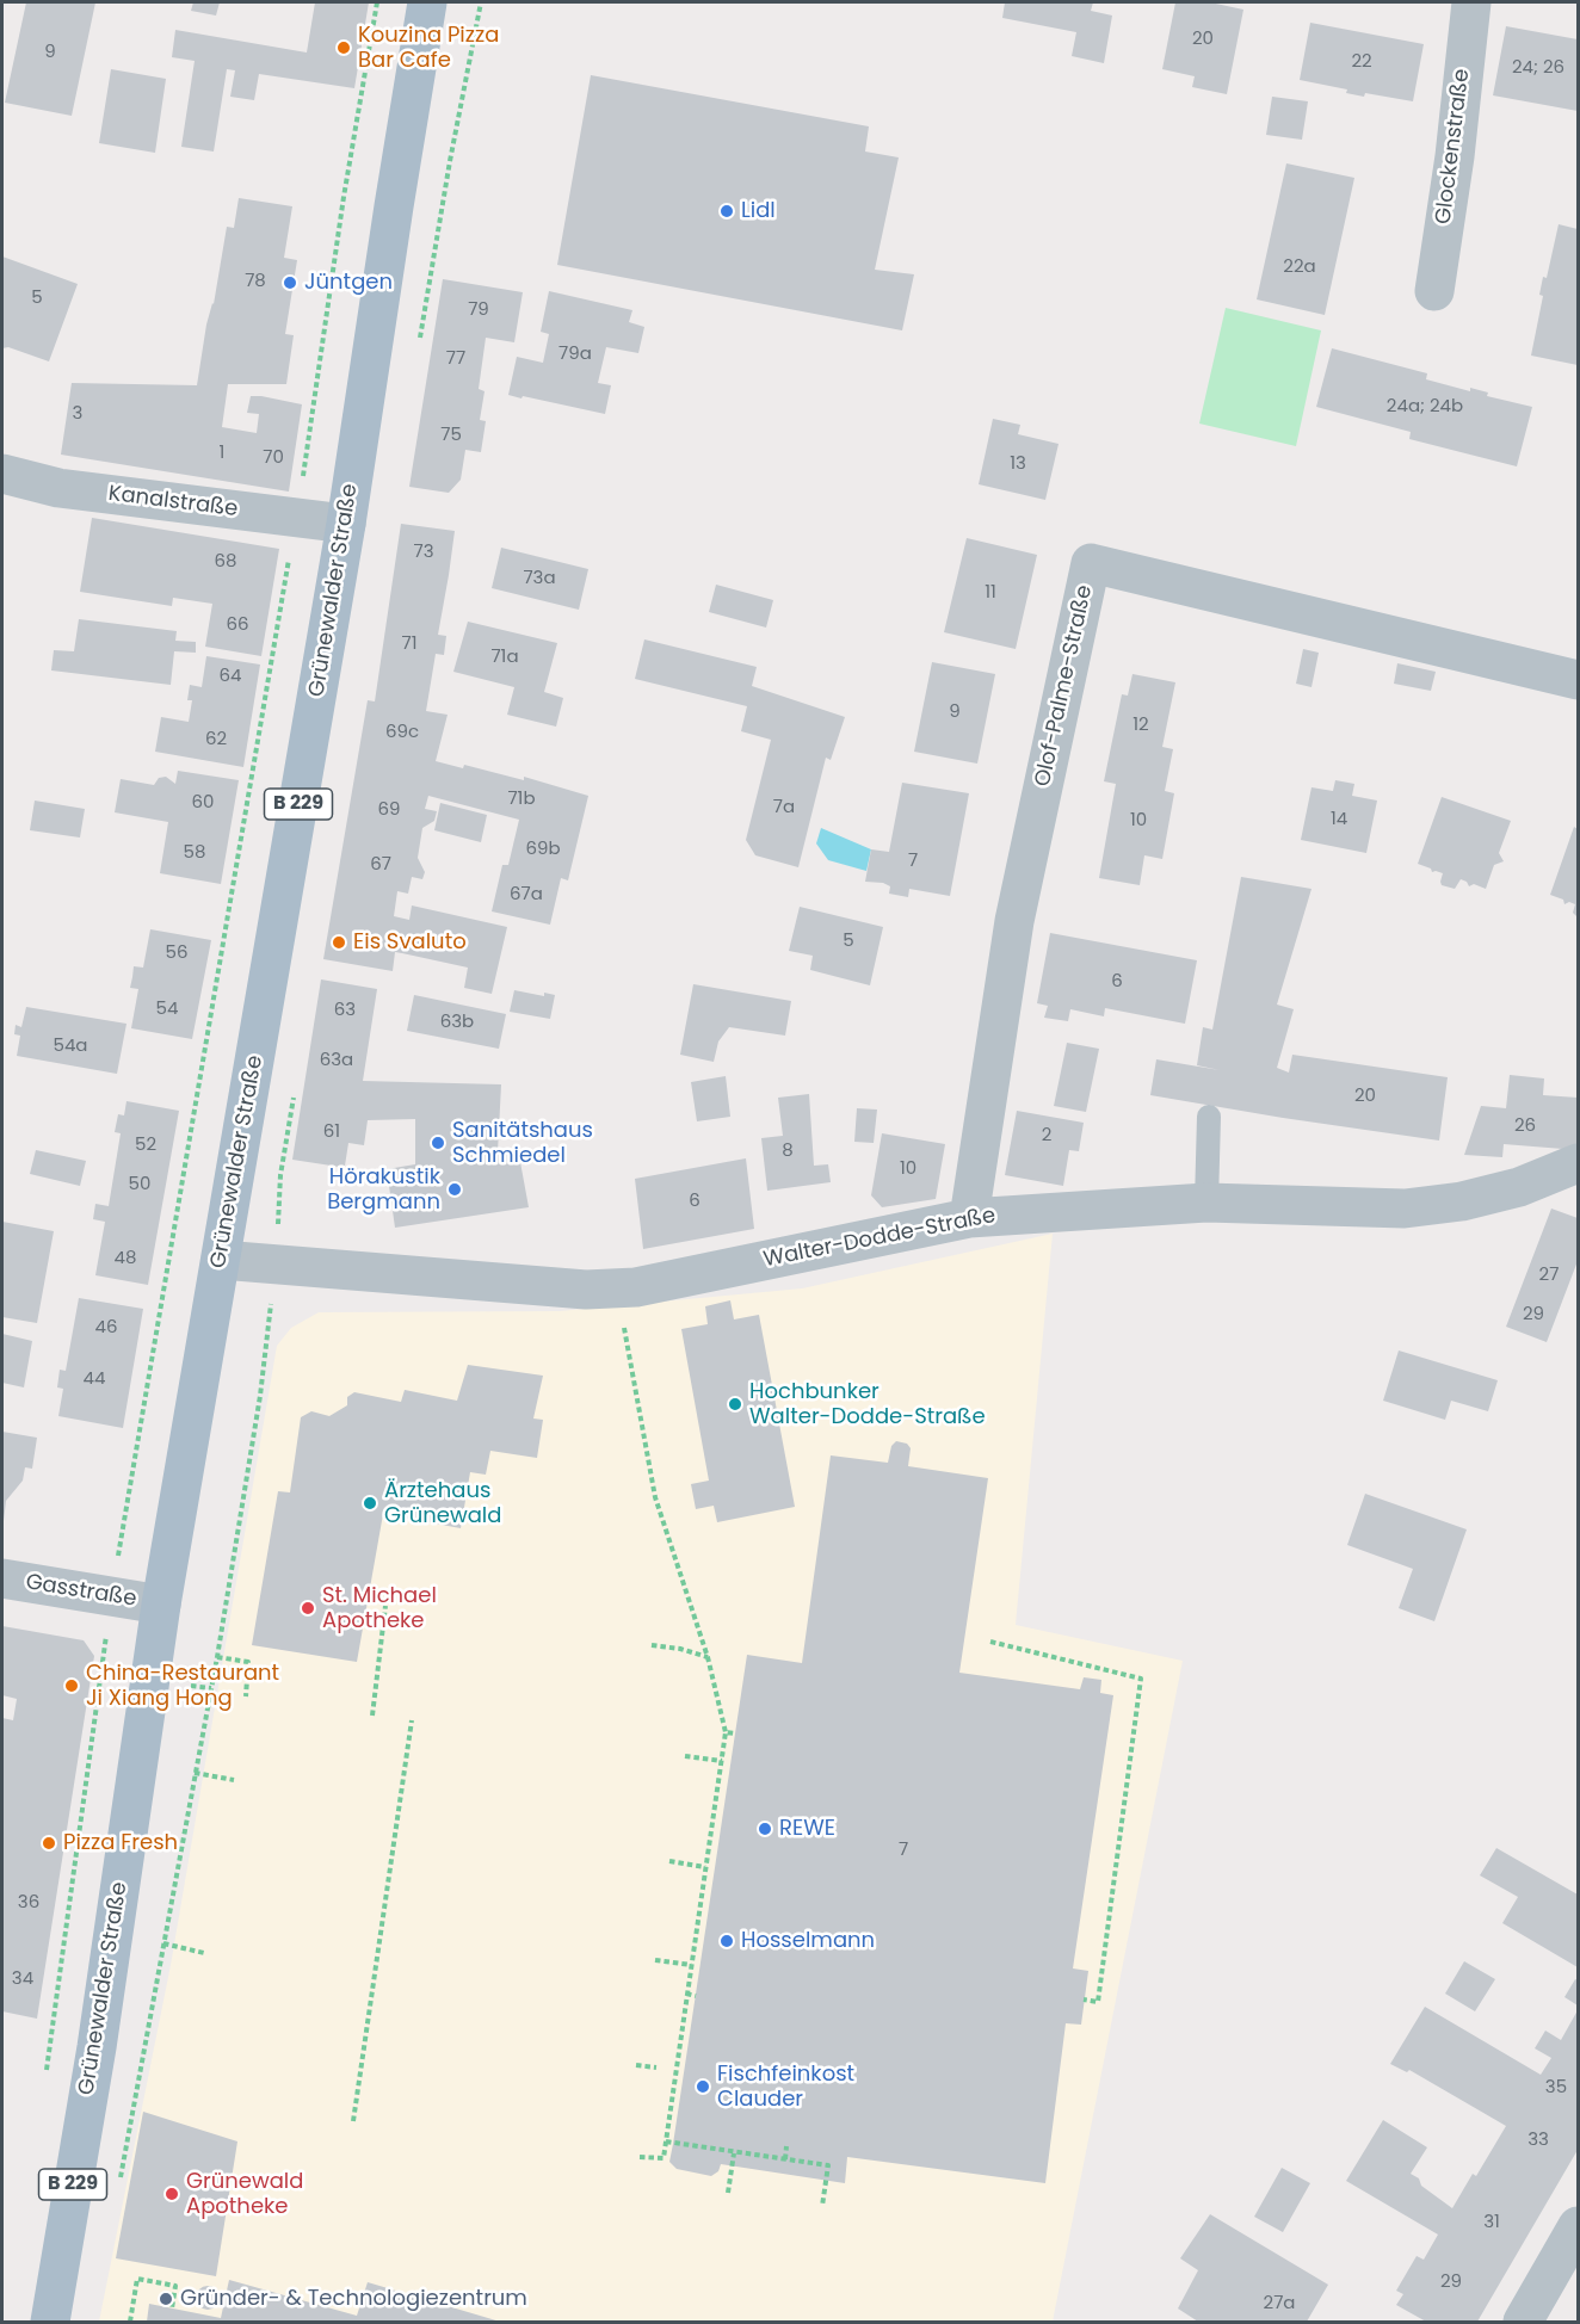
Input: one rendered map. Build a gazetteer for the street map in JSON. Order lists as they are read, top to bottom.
{
  "streets": {
    "main road": ["Grünewalder Straße", "B 229"],
    "street": [
      "Glockenstraße",
      "Kanalstraße",
      "Olof-Palme-Straße",
      "Walter-Dodde-Straße",
      "Gasstraße"
    ]
  },
  "crossings": [
    ["Kanalstraße", "Grünewalder Straße"],
    ["Grünewalder Straße", "Walter-Dodde-Straße"],
    ["Grünewalder Straße", "Gasstraße"],
    ["Olof-Palme-Straße", "Walter-Dodde-Straße"]
  ],
  "places": [
    "Kouzina Pizza Bar Cafe",
    "Lidl",
    "Jüntgen",
    "Eis Svaluto",
    "Sanitätshaus Schmiedel",
    "Hörakustik Bergmann",
    "Hochbunker Walter-Dodde-Straße",
    "Ärztehaus Grünewald",
    "St. Michael Apotheke",
    "China-Restaurant Ji Xiang Hong",
    "REWE",
    "Pizza Fresh",
    "Hosselmann",
    "Fischfeinkost Clauder",
    "Grünewald Apotheke",
    "Gründer- & Technologiezentrum"
  ],
  "house_numbers": [
    "20",
    "9",
    "22",
    "24; 26",
    "22a",
    "78",
    "5",
    "79",
    "79a",
    "77",
    "24a; 24b",
    "3",
    "75",
    "1",
    "70",
    "13",
    "73",
    "68",
    "73a",
    "11",
    "66",
    "71",
    "71a",
    "64",
    "9",
    "12",
    "69c",
    "62",
    "71b",
    "60",
    "7a",
    "69",
    "14",
    "10",
    "69b",
    "58",
    "7",
    "67",
    "67a",
    "5",
    "56",
    "6",
    "54",
    "63",
    "63b",
    "54a",
    "63a",
    "20",
    "26",
    "61",
    "2",
    "52",
    "8",
    "10",
    "50",
    "6",
    "48",
    "27",
    "29",
    "46",
    "44",
    "7",
    "36",
    "34",
    "35",
    "33",
    "31",
    "29",
    "27a"
  ]
}
